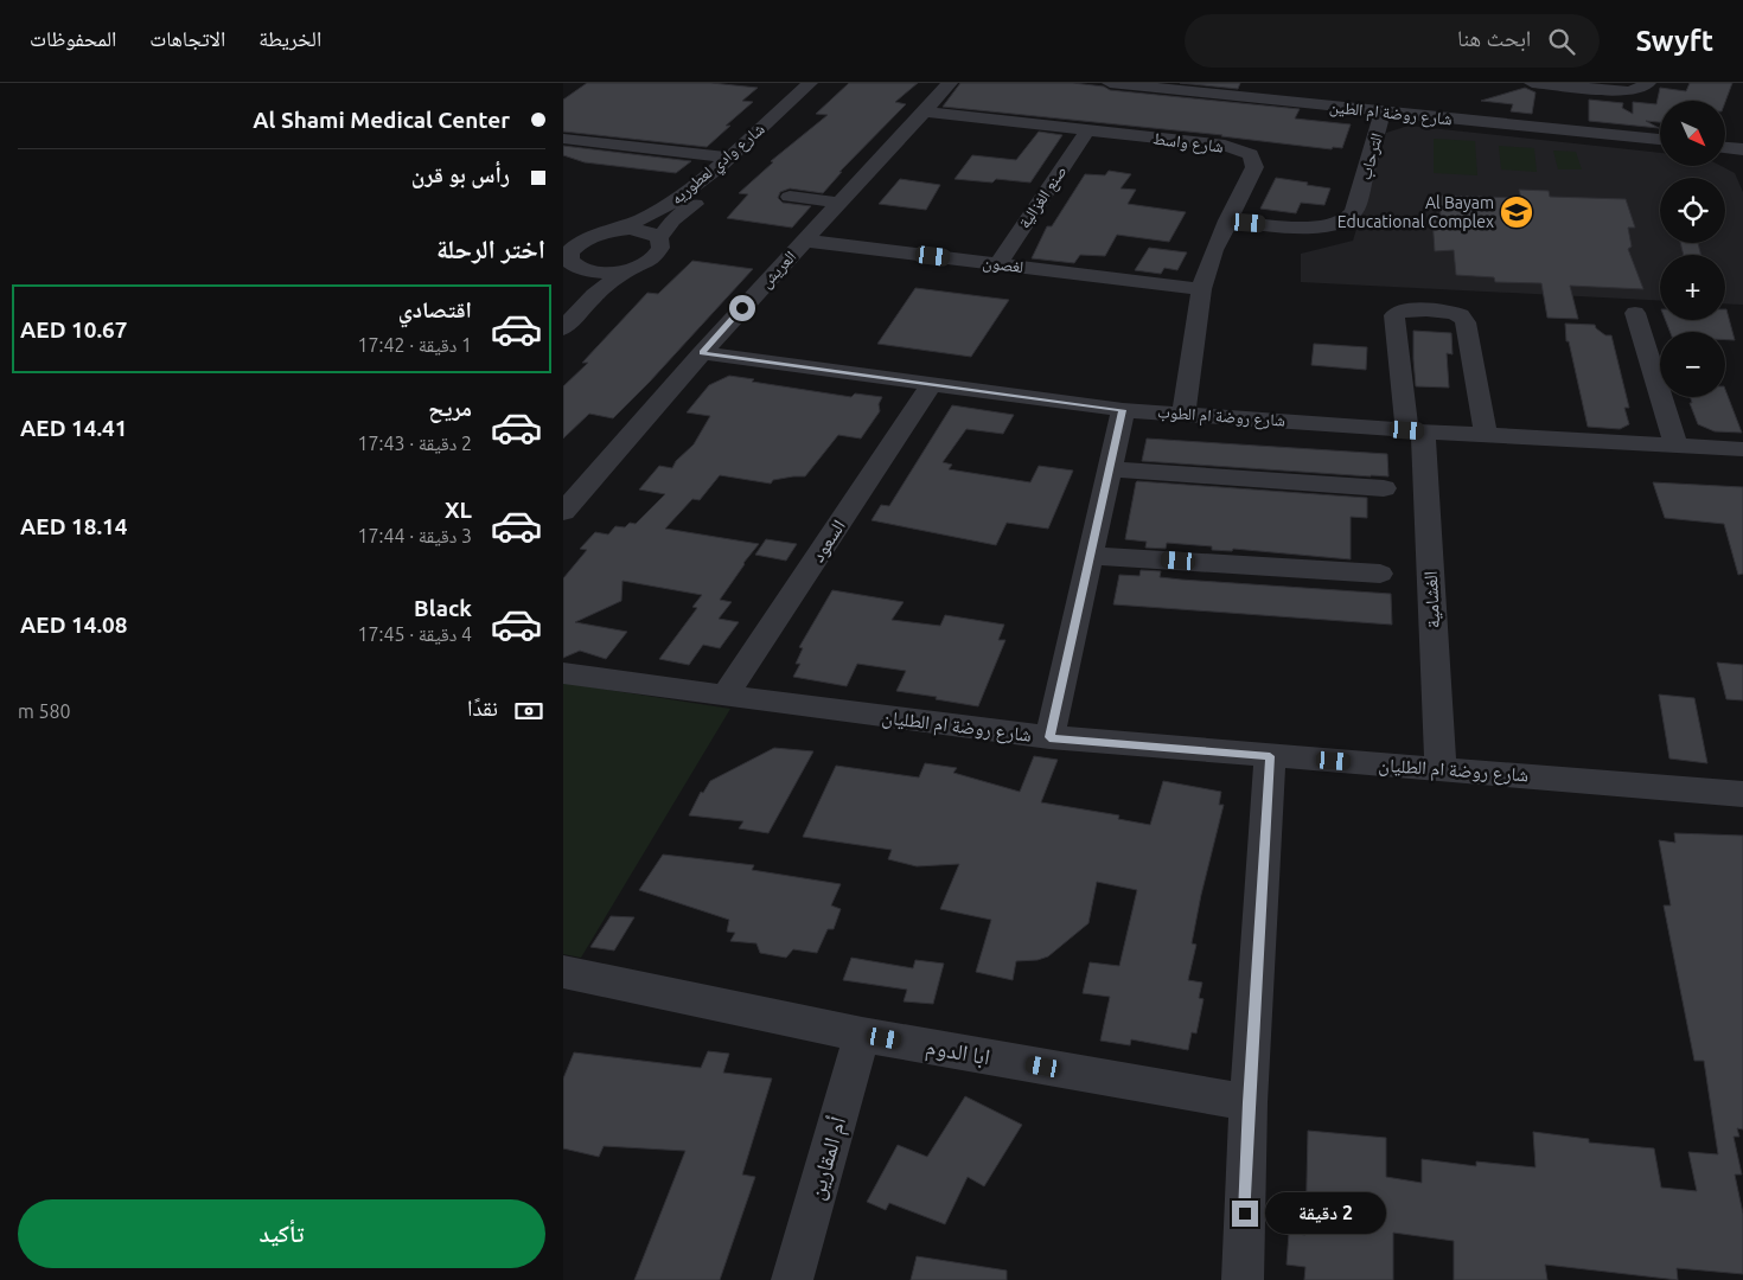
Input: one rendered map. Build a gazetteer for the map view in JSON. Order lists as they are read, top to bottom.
{
  "streets": {
    "street": [
      "شارع روضة ام الطين",
      "شارع واسط",
      "الترحاب",
      "شارع وادي لعطوريه",
      "صنع الغزالية",
      "لغصون",
      "العريش",
      "شارع روضة ام الطوب",
      "السعود",
      "الغشامية",
      "شارع روضة ام الطليان",
      "ابا الدوم",
      "أم المقارين"
    ]
  },
  "crossings": [
    ["شارع روضة ام الطين", "الترحاب"],
    ["شارع واسط", "الترحاب"],
    ["شارع واسط", "صنع الغزالية"],
    ["شارع واسط", "لغصون"],
    ["شارع واسط", "العريش"],
    ["شارع واسط", "شارع روضة ام الطوب"],
    ["صنع الغزالية", "لغصون"],
    ["لغصون", "العريش"],
    ["العريش", "شارع روضة ام الطوب"],
    ["شارع روضة ام الطوب", "السعود"],
    ["شارع روضة ام الطوب", "الغشامية"],
    ["السعود", "شارع روضة ام الطليان"],
    ["الغشامية", "شارع روضة ام الطليان"],
    ["ابا الدوم", "أم المقارين"]
  ],
  "places": {
    "school or university": ["Al Bayam Educational Complex"]
  },
  "north": "bottom right",
  "page": {
    "header": "Swyft",
    "search": "ابحث هنا",
    "nav": ["الخريطة", "الاتجاهات", "المحفوظات"],
    "banner": ["Al Shami Medical Center", "رأس بو قرن"],
    "map_buttons": ["+", "−"],
    "heading": "اختر الرحلة",
    "list": [
      {
        "name": "اقتصادي",
        "note": "1 دقيقة · 17:42",
        "value": "AED 10.67"
      },
      {
        "name": "مريح",
        "note": "2 دقيقة · 17:43",
        "value": "AED 14.41"
      },
      {
        "name": "XL",
        "note": "3 دقيقة · 17:44",
        "value": "AED 18.14"
      },
      {
        "name": "Black",
        "note": "4 دقيقة · 17:45",
        "value": "AED 14.08"
      }
    ],
    "pay": ["نقدًا", "580 m"],
    "buttons": "تأكيد",
    "bubble": "2 دقيقة"
  }
}
